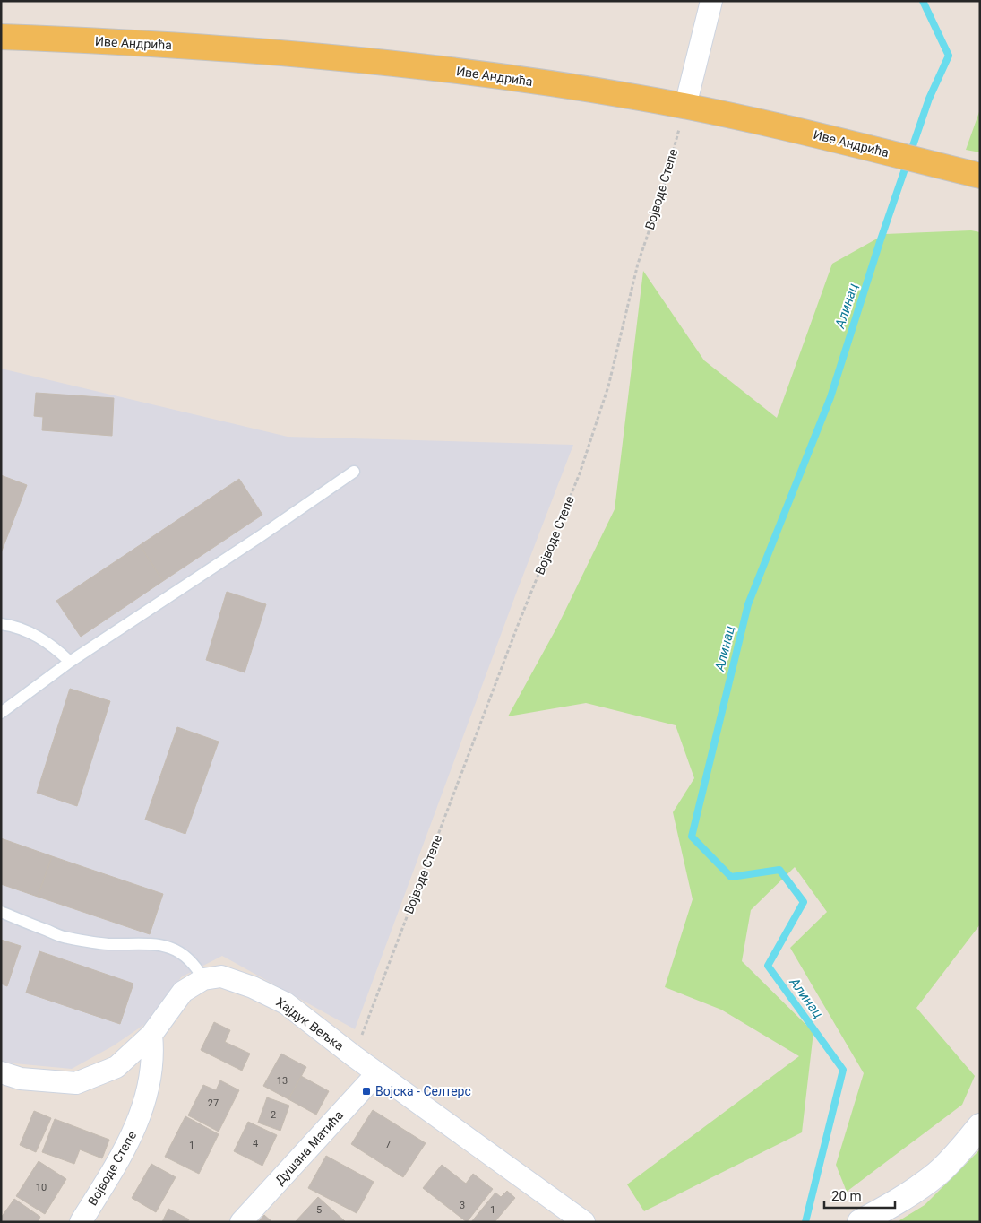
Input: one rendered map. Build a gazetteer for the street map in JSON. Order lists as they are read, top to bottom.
{
  "streets": {
    "main road": ["Иве Андрића"],
    "street": ["Војводе Степе", "Хајдук Вељка", "Душана Матића"]
  },
  "crossings": [
    ["Иве Андрића", "Војводе Степе"],
    ["Војводе Степе", "Хајдук Вељка"],
    ["Хајдук Вељка", "Душана Матића"]
  ],
  "water": ["Алинац"],
  "places": {
    "transit": ["Војска - Селтерс"]
  },
  "house_numbers": [
    "13",
    "27",
    "2",
    "4",
    "7",
    "1",
    "10",
    "3",
    "5",
    "1"
  ],
  "scale_bar": "20 m"
}
